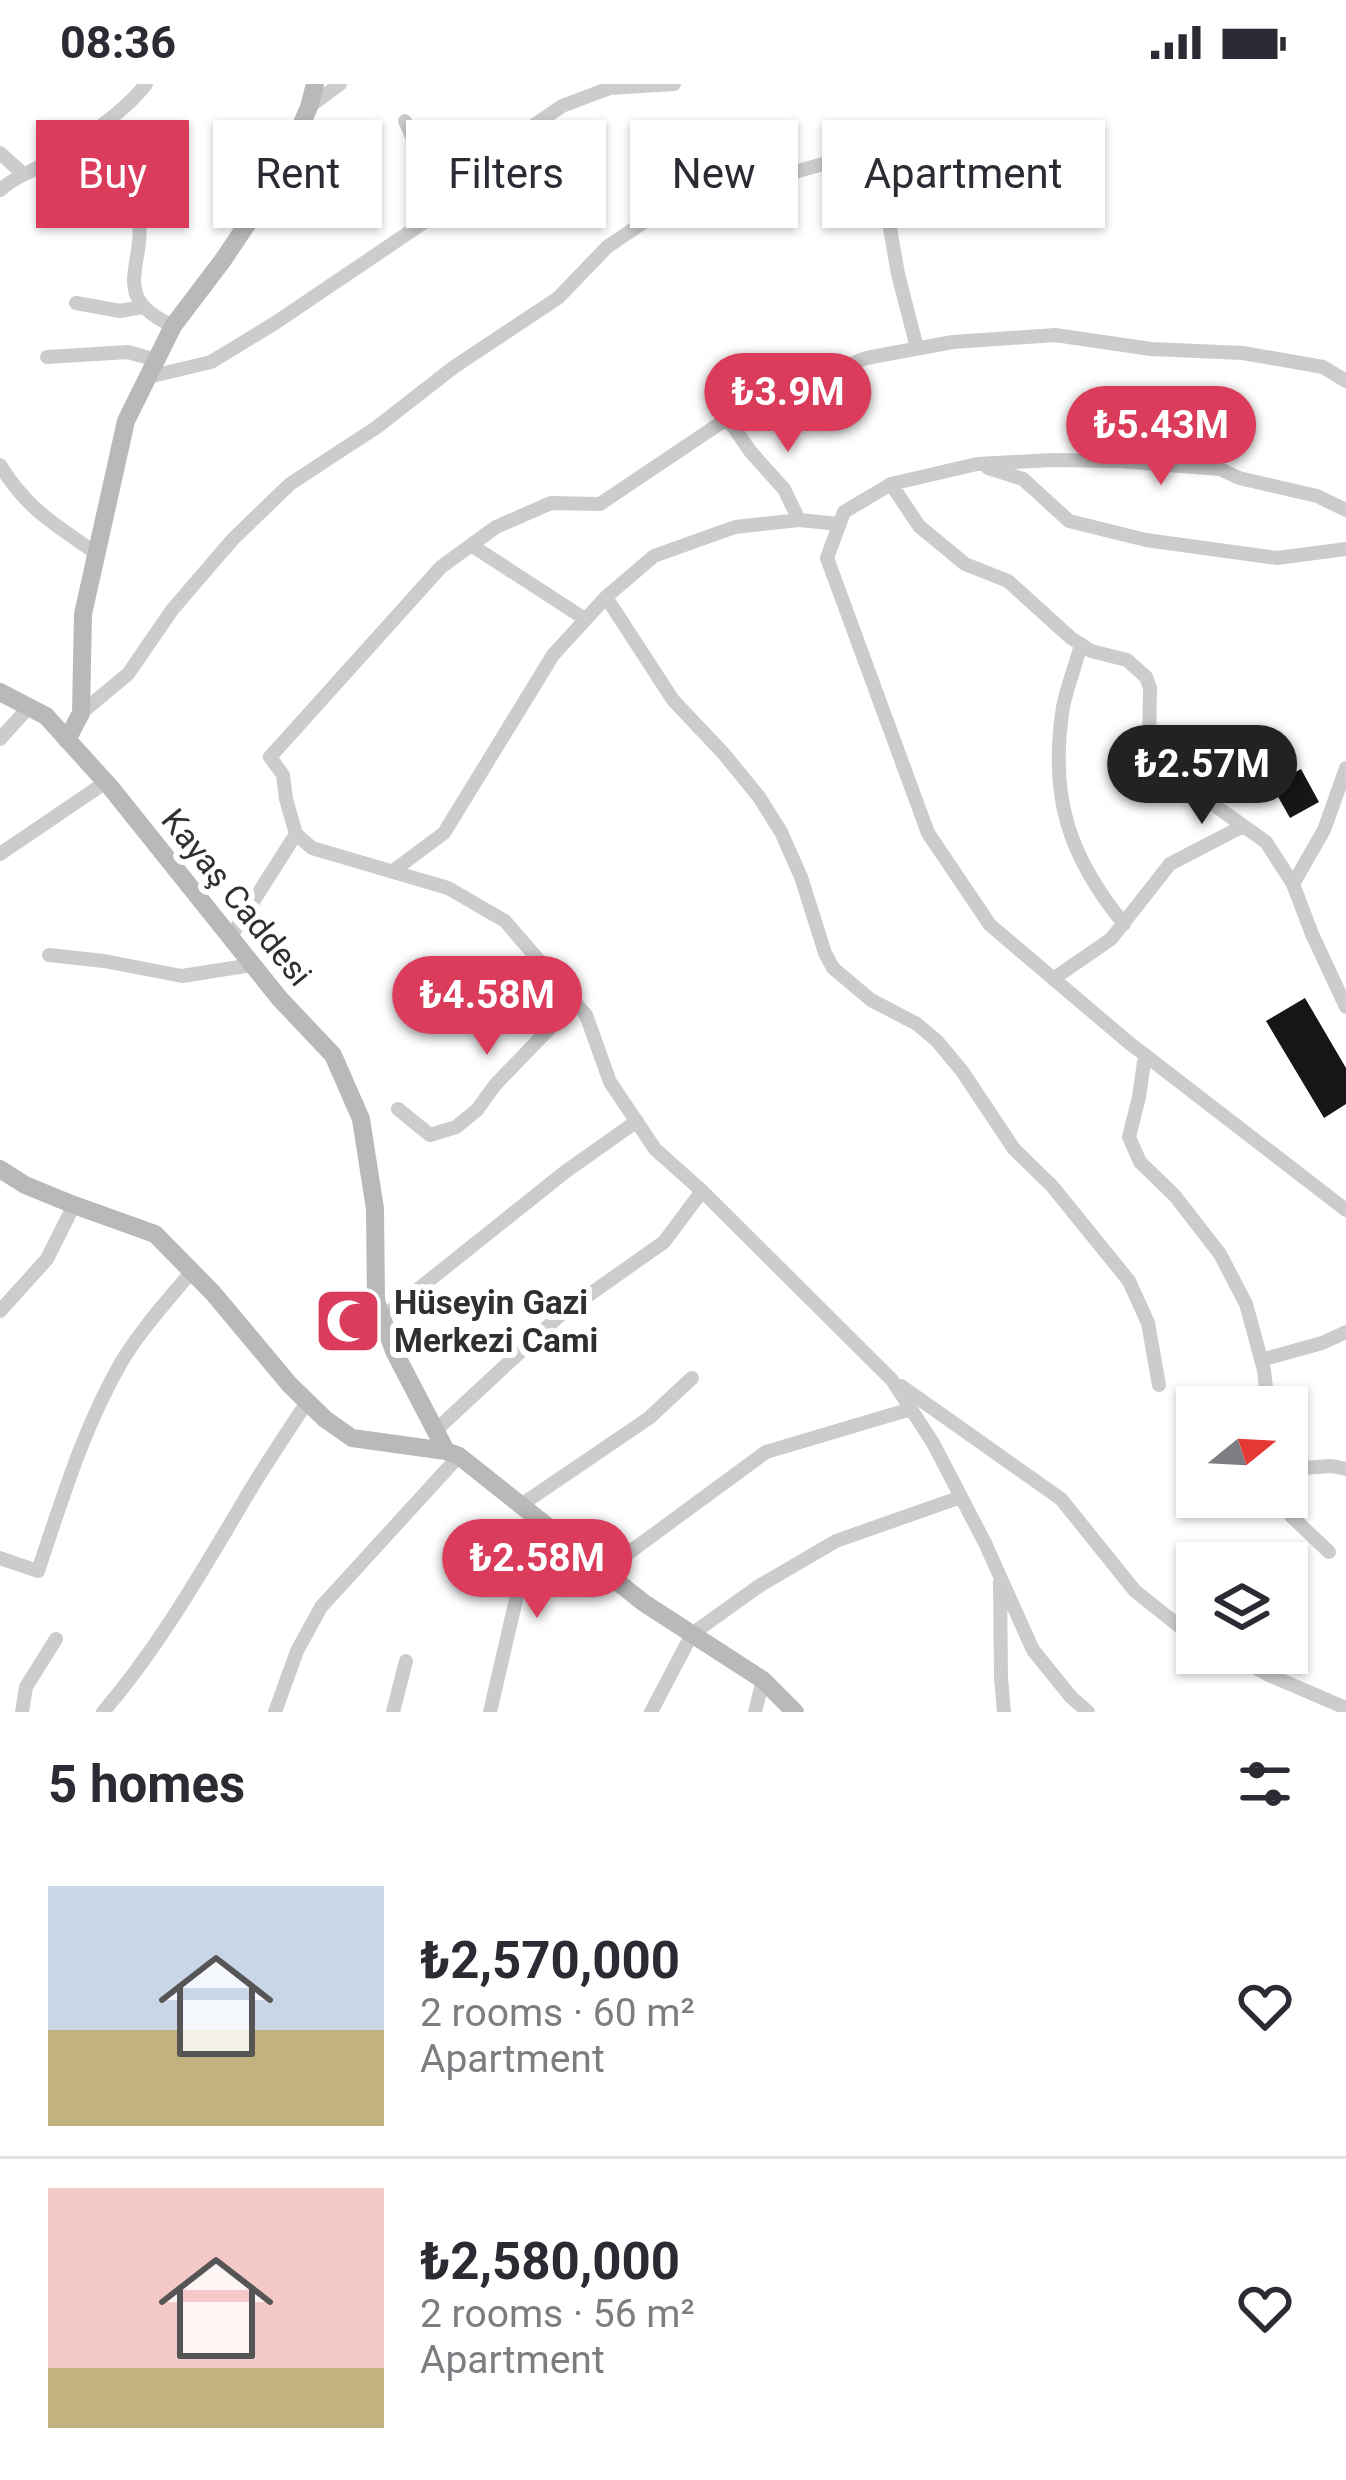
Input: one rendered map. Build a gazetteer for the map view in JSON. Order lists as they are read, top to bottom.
{
  "streets": {
    "street": ["Kayaş Caddesi"]
  },
  "places": {
    "mosque": ["Hüseyin Gazi Merkezi Cami"]
  },
  "north": "right",
  "page": {
    "status": "08:36",
    "chip": [
      "Buy",
      "Rent",
      "Filters",
      "New",
      "Apartment"
    ],
    "price": [
      "₺3.9M",
      "₺5.43M",
      "₺2.57M",
      "₺4.58M",
      "₺2.58M"
    ],
    "heading": "5 homes",
    "list": [
      {
        "name": "₺2,570,000",
        "note": "2 rooms · 60 m² · Apartment"
      },
      {
        "name": "₺2,580,000",
        "note": "2 rooms · 56 m² · Apartment"
      }
    ]
  }
}
